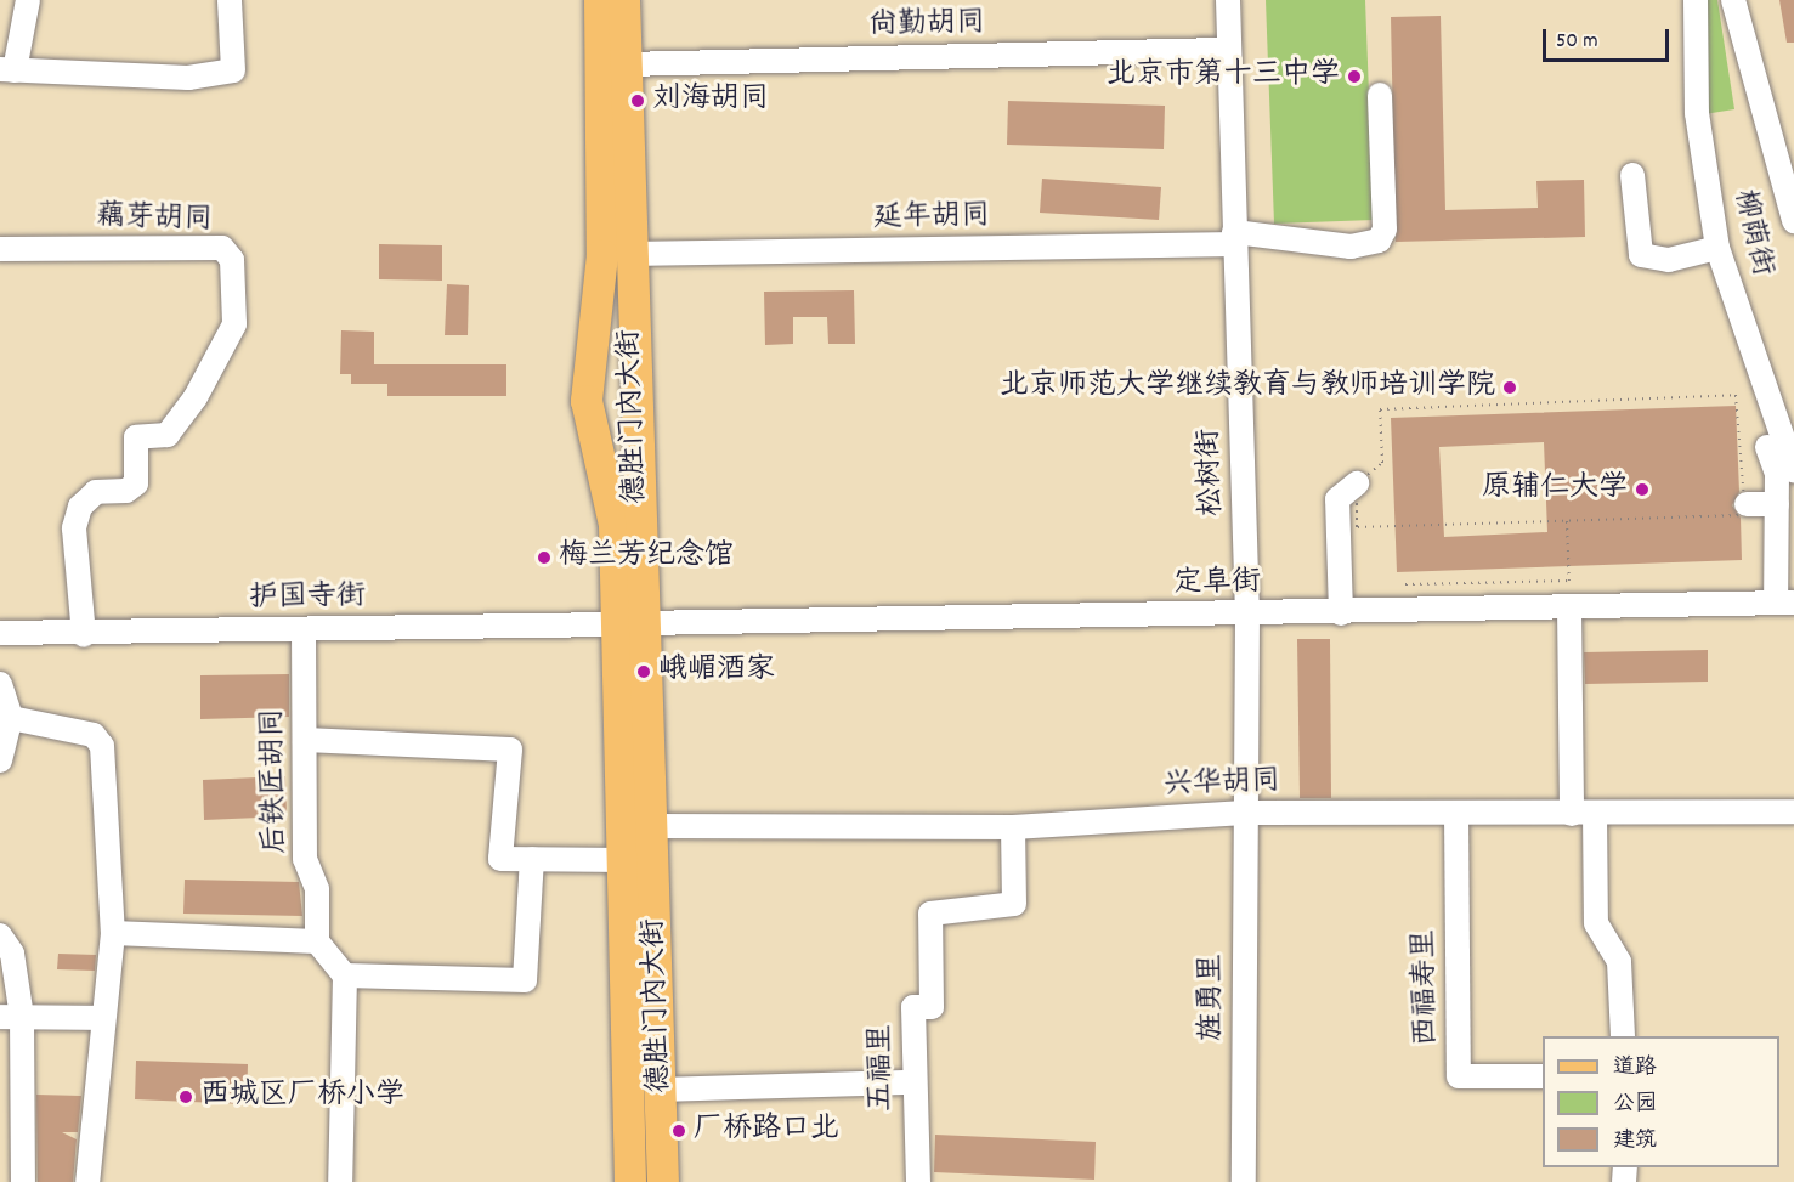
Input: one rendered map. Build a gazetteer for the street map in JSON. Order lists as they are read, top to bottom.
{
  "streets": {
    "main road": ["德胜门内大街"],
    "street": [
      "尚勤胡同",
      "延年胡同",
      "藕芽胡同",
      "柳荫街",
      "松树街",
      "定阜街",
      "护国寺街",
      "后铁匠胡同",
      "兴华胡同",
      "西福寿里",
      "旌勇里",
      "五福里"
    ]
  },
  "crossings": [
    ["尚勤胡同", "德胜门内大街"],
    ["尚勤胡同", "松树街"],
    ["延年胡同", "德胜门内大街"],
    ["延年胡同", "松树街"],
    ["藕芽胡同", "护国寺街"],
    ["德胜门内大街", "定阜街"],
    ["德胜门内大街", "护国寺街"],
    ["德胜门内大街", "兴华胡同"],
    ["松树街", "定阜街"],
    ["松树街", "兴华胡同"],
    ["松树街", "旌勇里"],
    ["定阜街", "护国寺街"],
    ["护国寺街", "后铁匠胡同"],
    ["兴华胡同", "西福寿里"],
    ["兴华胡同", "旌勇里"],
    ["兴华胡同", "五福里"]
  ],
  "places": [
    "北京市第十三中学",
    "刘海胡同",
    "北京师范大学继续教育与教师培训学院",
    "原辅仁大学",
    "梅兰芳纪念馆",
    "峨嵋酒家",
    "西城区厂桥小学",
    "厂桥路口北"
  ],
  "legend": ["道路", "公园", "建筑"],
  "scale_bar": "50 m"
}
